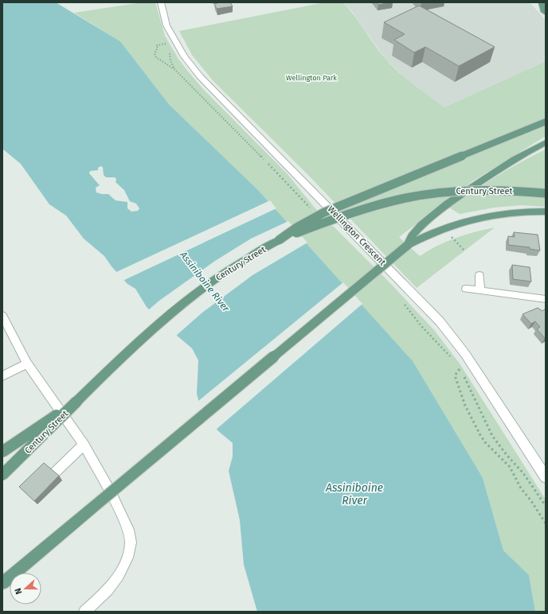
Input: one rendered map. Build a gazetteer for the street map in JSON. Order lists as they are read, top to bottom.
{
  "streets": {
    "main road": ["Century Street"],
    "street": ["Wellington Crescent"]
  },
  "water": ["Assiniboine River"],
  "parks": ["Wellington Park"],
  "north": "left"
}
